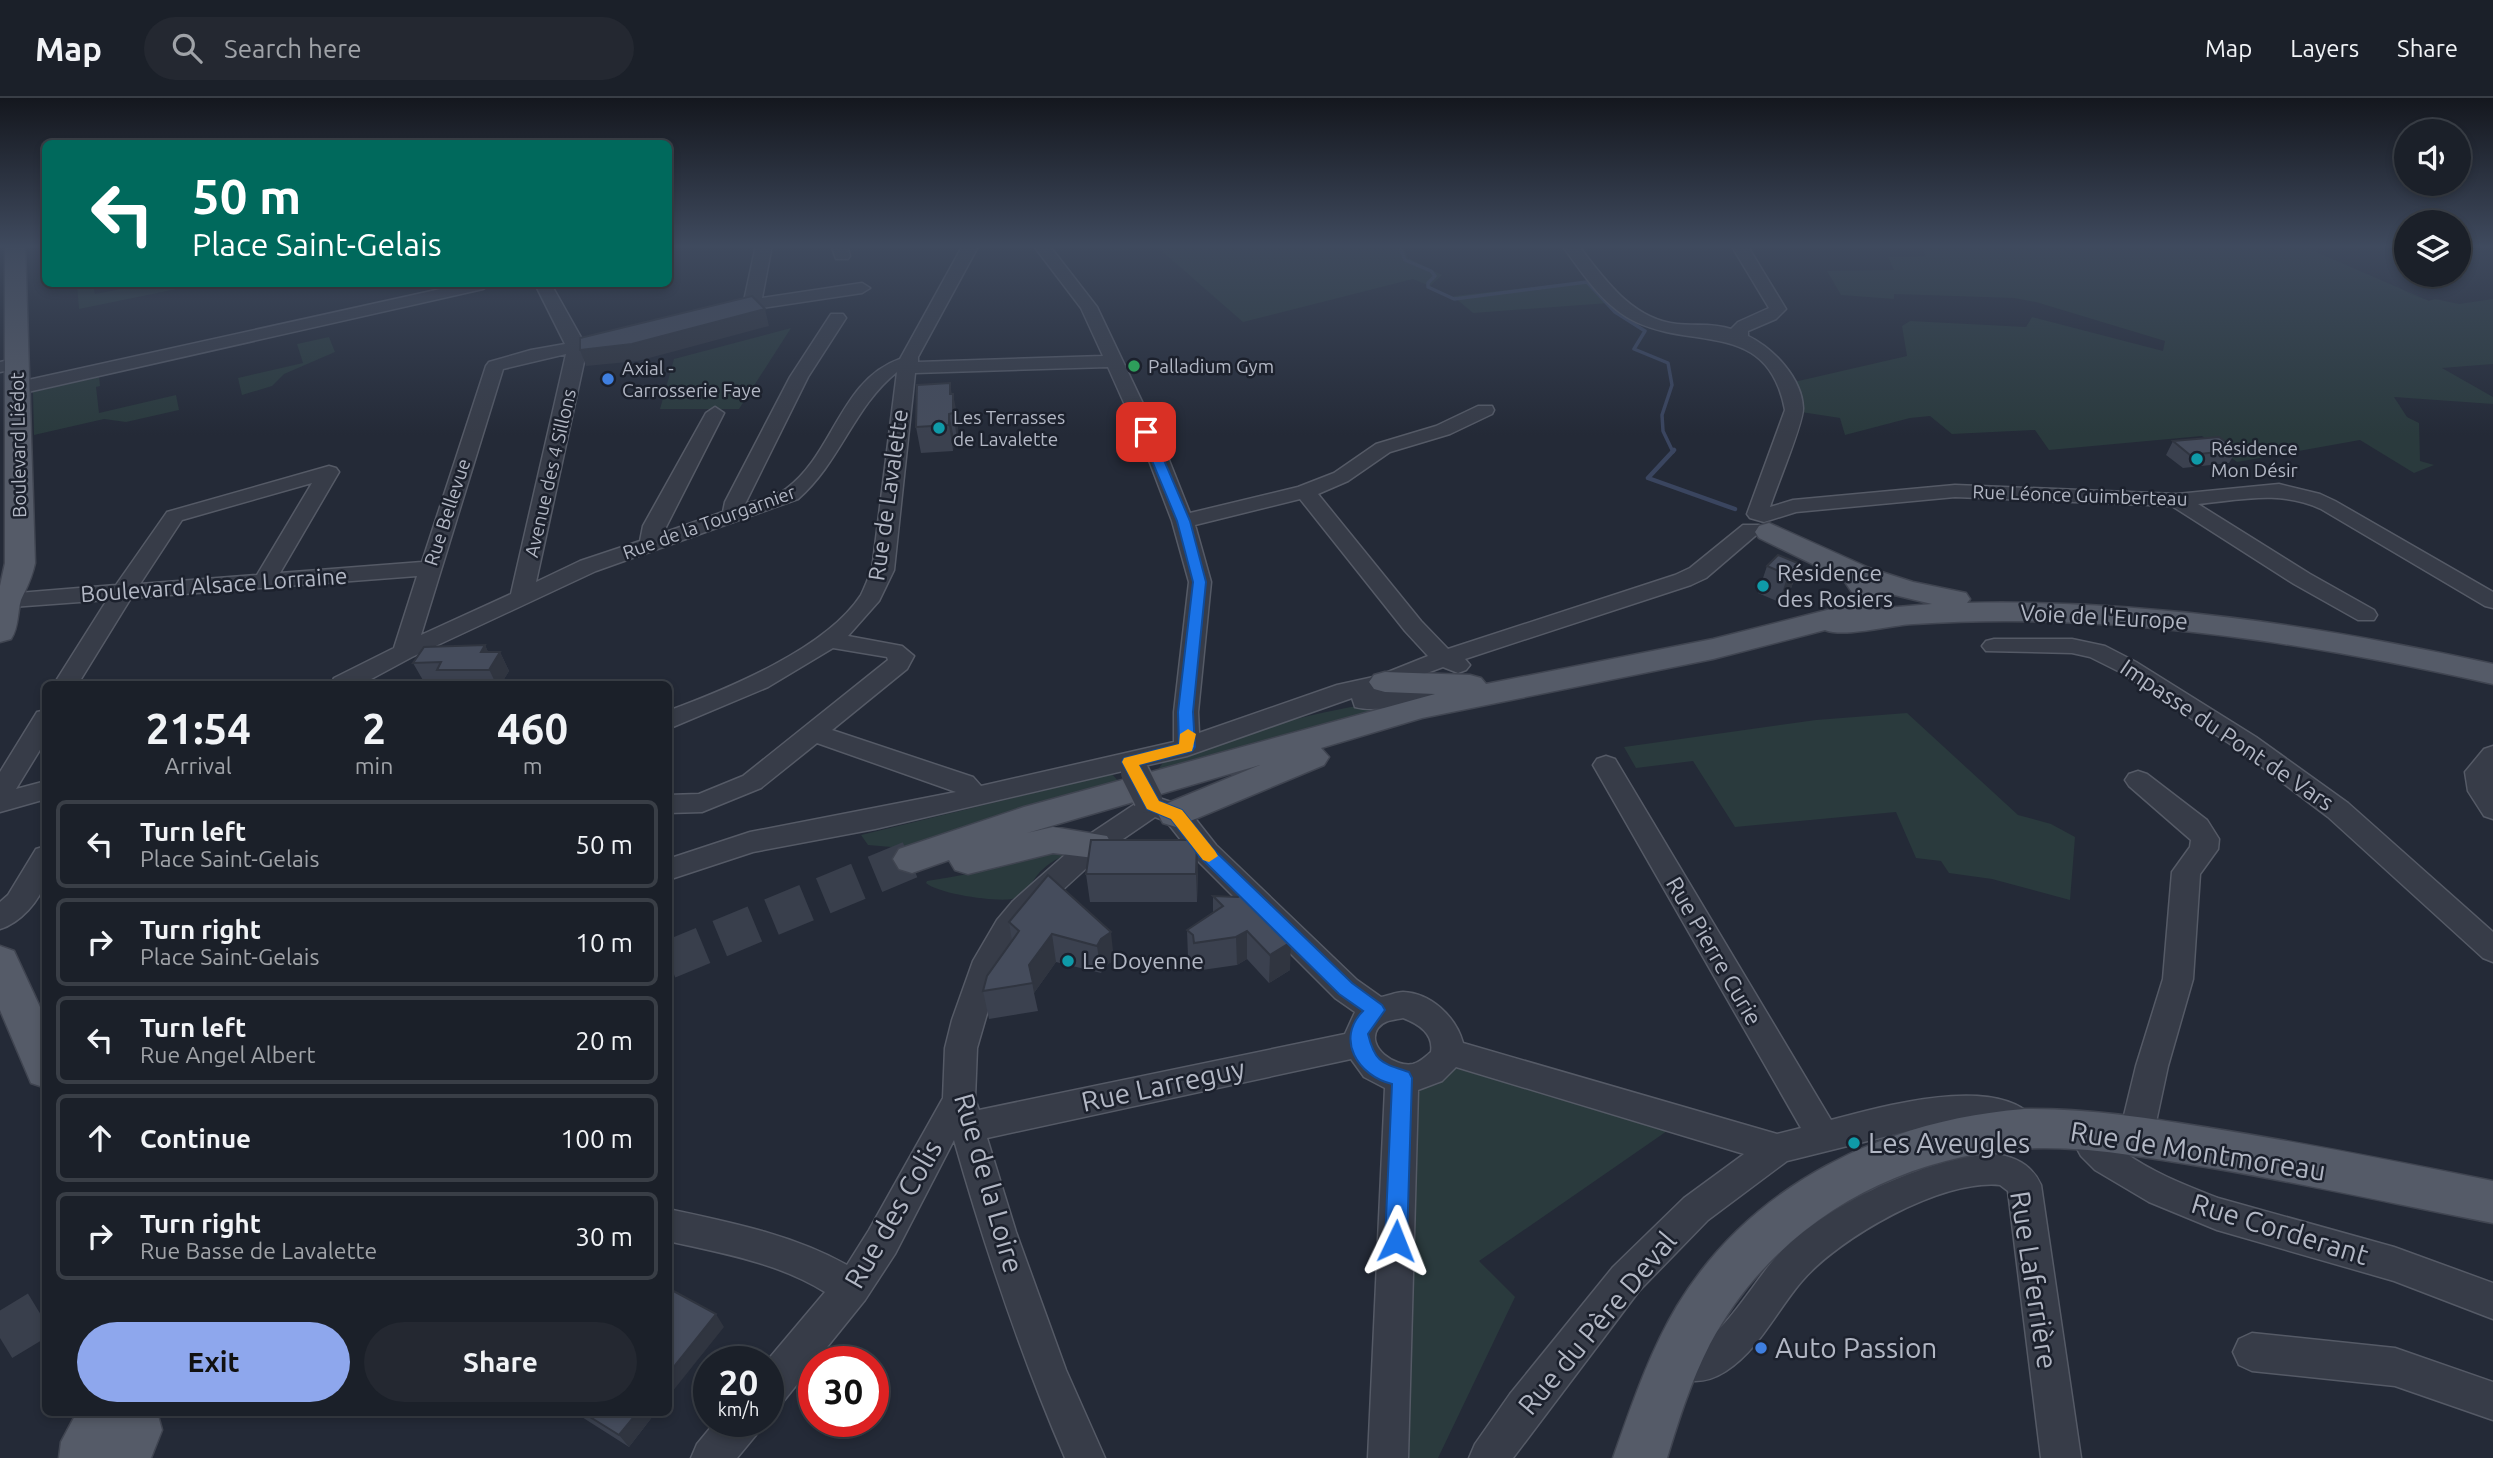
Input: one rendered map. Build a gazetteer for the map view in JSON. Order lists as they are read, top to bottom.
{
  "streets": {
    "main road": ["Boulevard Liédot", "Voie de l'Europe", "Rue de Montmoreau"],
    "street": [
      "Avenue des 4 Sillons",
      "Rue de Lavalette",
      "Rue Léonce Guimberteau",
      "Rue Bellevue",
      "Rue de la Tourgarnier",
      "Boulevard Alsace Lorraine",
      "Impasse du Pont de Vars",
      "Rue Pierre Curie",
      "Rue Larreguy",
      "Rue de la Loire",
      "Rue des Colis",
      "Rue Corderant",
      "Rue Laferrière",
      "Rue du Père Deval"
    ]
  },
  "crossings": [
    ["Boulevard Liédot", "Boulevard Alsace Lorraine"],
    ["Avenue des 4 Sillons", "Rue de la Tourgarnier"],
    ["Rue de Lavalette", "Rue de la Tourgarnier"],
    ["Rue Bellevue", "Rue de la Tourgarnier"],
    ["Rue Bellevue", "Boulevard Alsace Lorraine"],
    ["Rue Pierre Curie", "Rue du Père Deval"],
    ["Rue Larreguy", "Rue de la Loire"],
    ["Rue Larreguy", "Rue des Colis"],
    ["Rue de Montmoreau", "Rue Corderant"],
    ["Rue de Montmoreau", "Rue Laferrière"],
    ["Rue de Montmoreau", "Rue du Père Deval"],
    ["Rue de la Loire", "Rue des Colis"]
  ],
  "places": [
    "Palladium Gym",
    "Axial - Carrosserie Faye",
    "Les Terrasses de Lavalette",
    "Résidence Mon Désir",
    "Résidence des Rosiers",
    "Le Doyenne",
    "Les Aveugles",
    "Auto Passion"
  ],
  "page": {
    "header": "Map",
    "search": "Search here",
    "nav": ["Map", "Layers", "Share"],
    "turn": ["50 m", "Place Saint-Gelais"],
    "eta": [
      "21:54",
      "Arrival",
      "2",
      "min",
      "460",
      "m"
    ],
    "list": [
      {
        "name": "Turn left",
        "note": "Place Saint-Gelais",
        "value": "50 m"
      },
      {
        "name": "Turn right",
        "note": "Place Saint-Gelais",
        "value": "10 m"
      },
      {
        "name": "Turn left",
        "note": "Rue Angel Albert",
        "value": "20 m"
      },
      {
        "name": "Continue",
        "value": "100 m"
      },
      {
        "name": "Turn right",
        "note": "Rue Basse de Lavalette",
        "value": "30 m"
      }
    ],
    "buttons": ["Exit", "Share"],
    "speed": "20 km/h",
    "limit": "30"
  }
}
